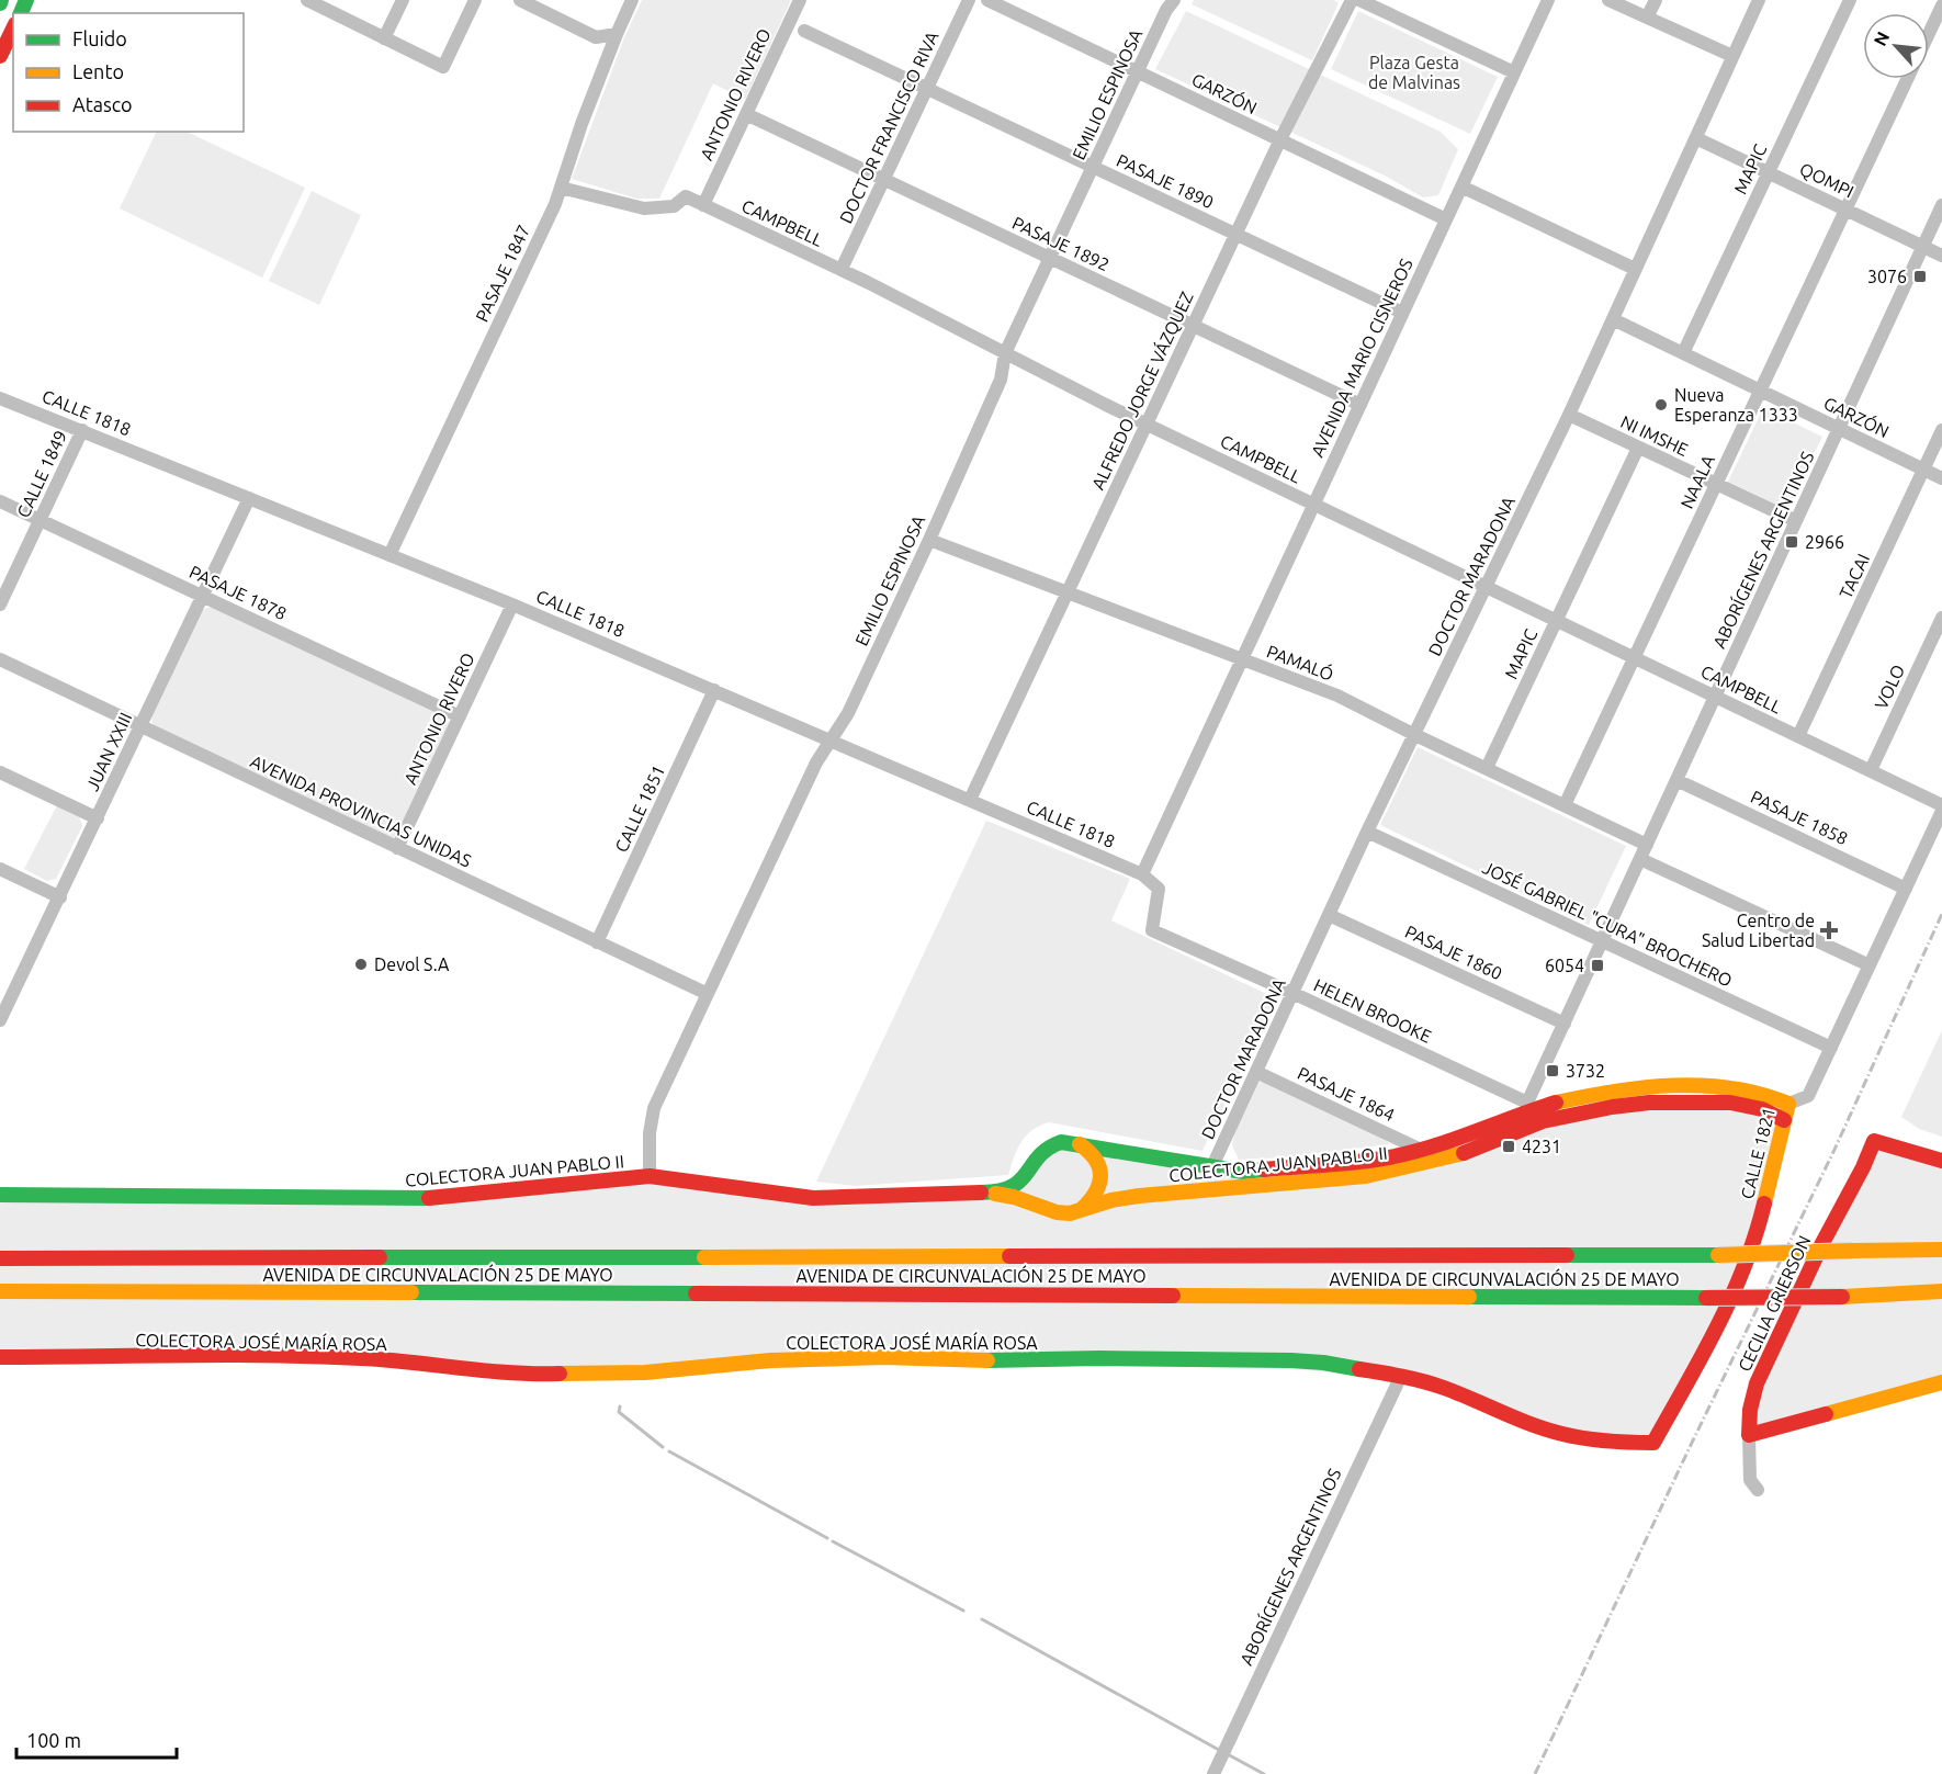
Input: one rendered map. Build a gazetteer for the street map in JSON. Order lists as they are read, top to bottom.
{
  "streets": {
    "main road": [
      "CALLE 1821",
      "COLECTORA JUAN PABLO II",
      "AVENIDA DE CIRCUNVALACIÓN 25 DE MAYO",
      "CECILIA GRIERSON",
      "COLECTORA JOSÉ MARÍA ROSA"
    ],
    "street": [
      "GARZÓN",
      "ANTONIO RIVERO",
      "EMILIO ESPINOSA",
      "DOCTOR FRANCISCO RIVA",
      "MAPIC",
      "QOMPI",
      "PASAJE 1890",
      "CAMPBELL",
      "PASAJE 1892",
      "PASAJE 1847",
      "AVENIDA MARIO CISNEROS",
      "ALFREDO JORGE VÁZQUEZ",
      "CALLE 1818",
      "NI IMSHE",
      "CALLE 1849",
      "NAALA",
      "ABORÍGENES ARGENTINOS",
      "DOCTOR MARADONA",
      "TACAI",
      "PASAJE 1878",
      "PAMALÓ",
      "VOLO",
      "JUAN XXIII",
      "CALLE 1851",
      "AVENIDA PROVINCIAS UNIDAS",
      "PASAJE 1858",
      "JOSÉ GABRIEL \"CURA\" BROCHERO",
      "PASAJE 1860",
      "HELEN BROOKE",
      "PASAJE 1864"
    ]
  },
  "crossings": [
    ["GARZÓN", "EMILIO ESPINOSA"],
    ["GARZÓN", "MAPIC"],
    ["GARZÓN", "AVENIDA MARIO CISNEROS"],
    ["GARZÓN", "ALFREDO JORGE VÁZQUEZ"],
    ["GARZÓN", "NAALA"],
    ["GARZÓN", "ABORÍGENES ARGENTINOS"],
    ["GARZÓN", "DOCTOR MARADONA"],
    ["GARZÓN", "TACAI"],
    ["ANTONIO RIVERO", "CAMPBELL"],
    ["ANTONIO RIVERO", "PASAJE 1892"],
    ["ANTONIO RIVERO", "CALLE 1818"],
    ["ANTONIO RIVERO", "PASAJE 1878"],
    ["ANTONIO RIVERO", "AVENIDA PROVINCIAS UNIDAS"],
    ["EMILIO ESPINOSA", "PASAJE 1890"],
    ["EMILIO ESPINOSA", "CAMPBELL"],
    ["EMILIO ESPINOSA", "PASAJE 1892"],
    ["EMILIO ESPINOSA", "CALLE 1818"],
    ["EMILIO ESPINOSA", "PAMALÓ"],
    ["EMILIO ESPINOSA", "AVENIDA PROVINCIAS UNIDAS"],
    ["EMILIO ESPINOSA", "COLECTORA JUAN PABLO II"],
    ["DOCTOR FRANCISCO RIVA", "PASAJE 1890"],
    ["DOCTOR FRANCISCO RIVA", "CAMPBELL"],
    ["DOCTOR FRANCISCO RIVA", "PASAJE 1892"],
    ["MAPIC", "QOMPI"],
    ["MAPIC", "CAMPBELL"],
    ["MAPIC", "NI IMSHE"],
    ["MAPIC", "PAMALÓ"],
    ["QOMPI", "NAALA"],
    ["QOMPI", "ABORÍGENES ARGENTINOS"],
    ["QOMPI", "DOCTOR MARADONA"],
    ["PASAJE 1890", "AVENIDA MARIO CISNEROS"],
    ["PASAJE 1890", "ALFREDO JORGE VÁZQUEZ"],
    ["CAMPBELL", "PASAJE 1847"],
    ["CAMPBELL", "AVENIDA MARIO CISNEROS"],
    ["CAMPBELL", "ALFREDO JORGE VÁZQUEZ"],
    ["CAMPBELL", "NAALA"],
    ["CAMPBELL", "ABORÍGENES ARGENTINOS"],
    ["CAMPBELL", "DOCTOR MARADONA"],
    ["CAMPBELL", "TACAI"],
    ["CAMPBELL", "VOLO"],
    ["PASAJE 1892", "AVENIDA MARIO CISNEROS"],
    ["PASAJE 1892", "ALFREDO JORGE VÁZQUEZ"],
    ["PASAJE 1847", "CALLE 1818"],
    ["AVENIDA MARIO CISNEROS", "CALLE 1818"],
    ["AVENIDA MARIO CISNEROS", "PAMALÓ"],
    ["AVENIDA MARIO CISNEROS", "HELEN BROOKE"],
    ["ALFREDO JORGE VÁZQUEZ", "CALLE 1818"],
    ["ALFREDO JORGE VÁZQUEZ", "PAMALÓ"],
    ["CALLE 1818", "CALLE 1849"],
    ["CALLE 1818", "JUAN XXIII"],
    ["CALLE 1818", "CALLE 1851"],
    ["CALLE 1818", "HELEN BROOKE"],
    ["NI IMSHE", "NAALA"],
    ["NI IMSHE", "ABORÍGENES ARGENTINOS"],
    ["NI IMSHE", "DOCTOR MARADONA"],
    ["CALLE 1849", "PASAJE 1878"],
    ["NAALA", "PAMALÓ"],
    ["ABORÍGENES ARGENTINOS", "PAMALÓ"],
    ["ABORÍGENES ARGENTINOS", "PASAJE 1858"],
    ["ABORÍGENES ARGENTINOS", "JOSÉ GABRIEL \"CURA\" BROCHERO"],
    ["ABORÍGENES ARGENTINOS", "PASAJE 1860"],
    ["ABORÍGENES ARGENTINOS", "HELEN BROOKE"],
    ["ABORÍGENES ARGENTINOS", "COLECTORA JUAN PABLO II"],
    ["ABORÍGENES ARGENTINOS", "COLECTORA JOSÉ MARÍA ROSA"],
    ["DOCTOR MARADONA", "PAMALÓ"],
    ["DOCTOR MARADONA", "JOSÉ GABRIEL \"CURA\" BROCHERO"],
    ["DOCTOR MARADONA", "PASAJE 1860"],
    ["DOCTOR MARADONA", "HELEN BROOKE"],
    ["DOCTOR MARADONA", "PASAJE 1864"],
    ["DOCTOR MARADONA", "COLECTORA JUAN PABLO II"],
    ["PASAJE 1878", "JUAN XXIII"],
    ["JUAN XXIII", "AVENIDA PROVINCIAS UNIDAS"],
    ["CALLE 1851", "AVENIDA PROVINCIAS UNIDAS"],
    ["PASAJE 1858", "CALLE 1821"],
    ["JOSÉ GABRIEL \"CURA\" BROCHERO", "CALLE 1821"],
    ["HELEN BROOKE", "COLECTORA JUAN PABLO II"],
    ["PASAJE 1864", "COLECTORA JUAN PABLO II"],
    ["CALLE 1821", "COLECTORA JUAN PABLO II"],
    ["CALLE 1821", "COLECTORA JOSÉ MARÍA ROSA"]
  ],
  "parks": ["Plaza Gesta de Malvinas"],
  "places": {
    "transit": [
      "3076",
      "2966",
      "6054",
      "3732",
      "4231"
    ],
    "other": ["Nueva Esperanza 1333", "Devol S.A"],
    "health": ["Centro de Salud Libertad"]
  },
  "legend": ["Fluido", "Lento", "Atasco"],
  "scale_bar": "100 m",
  "north": "top left"
}
